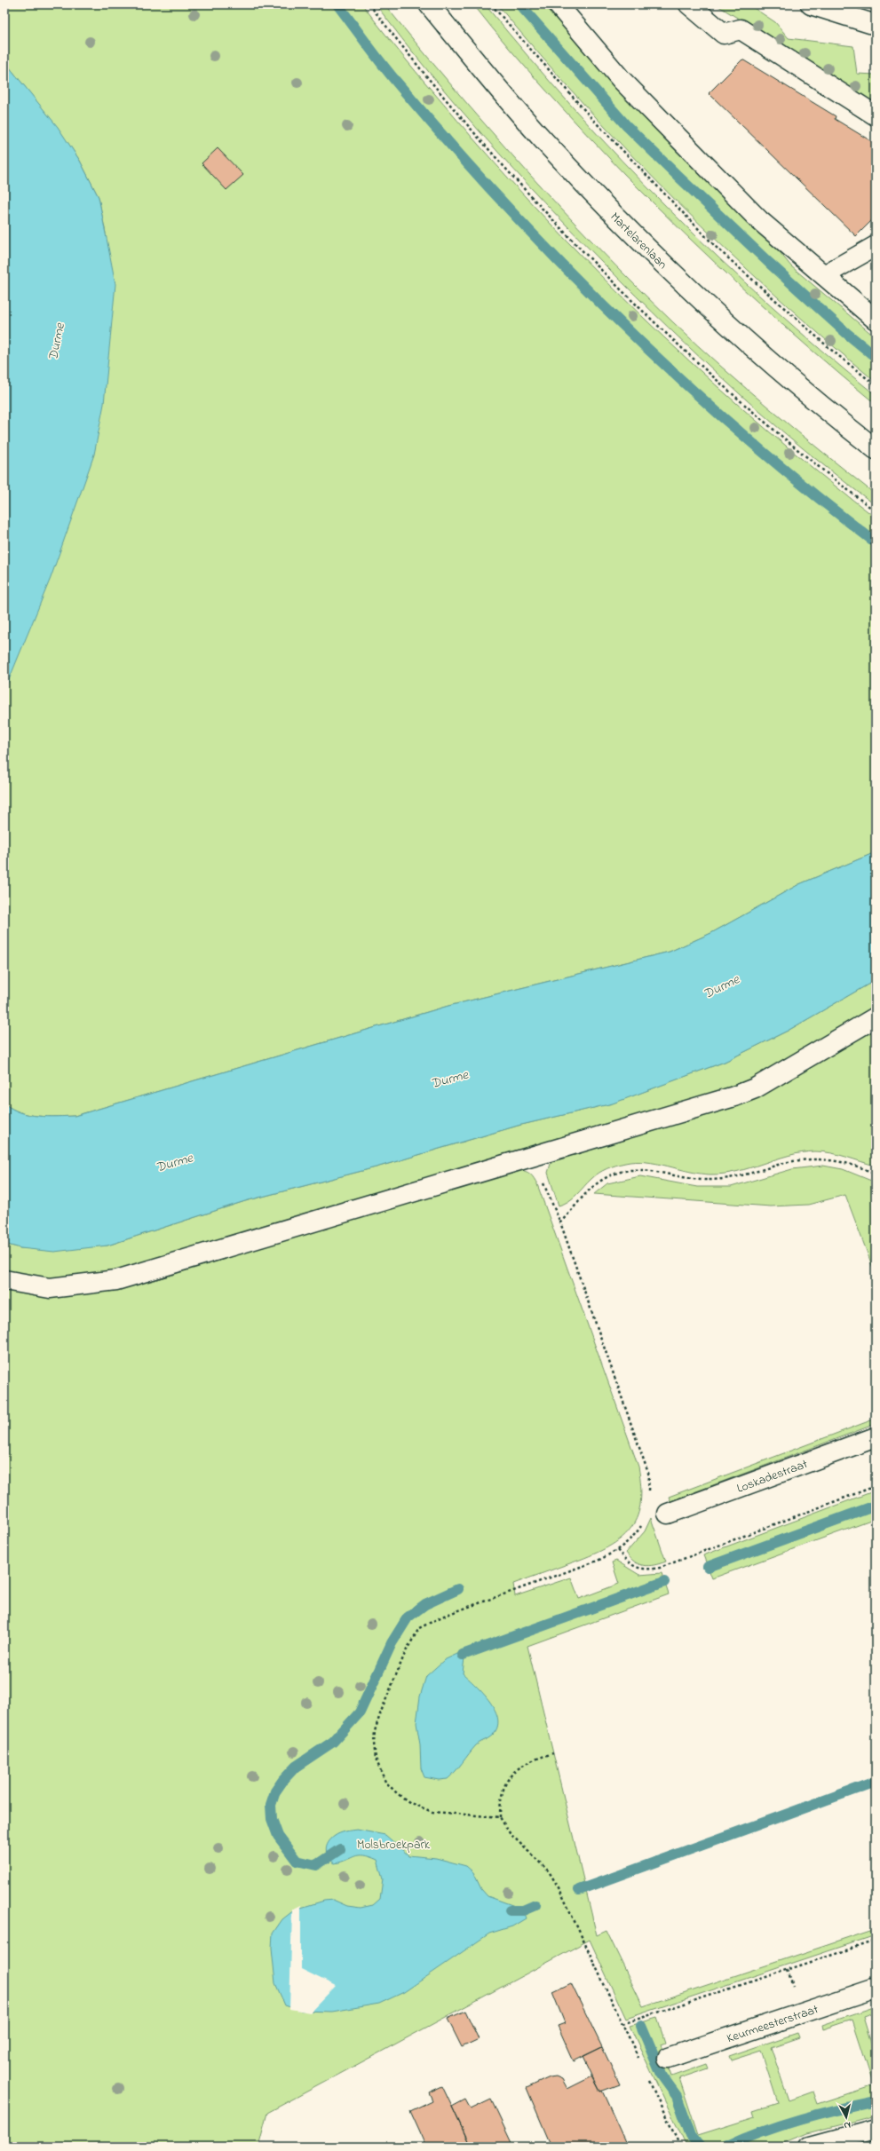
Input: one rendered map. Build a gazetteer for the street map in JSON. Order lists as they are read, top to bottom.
{
  "streets": {
    "street": ["Martelarenlaan", "Loskadestraat", "Keurmeesterstraat"]
  },
  "water": ["Durme"],
  "parks": ["Molsbroekpark"],
  "north": "bottom"
}
